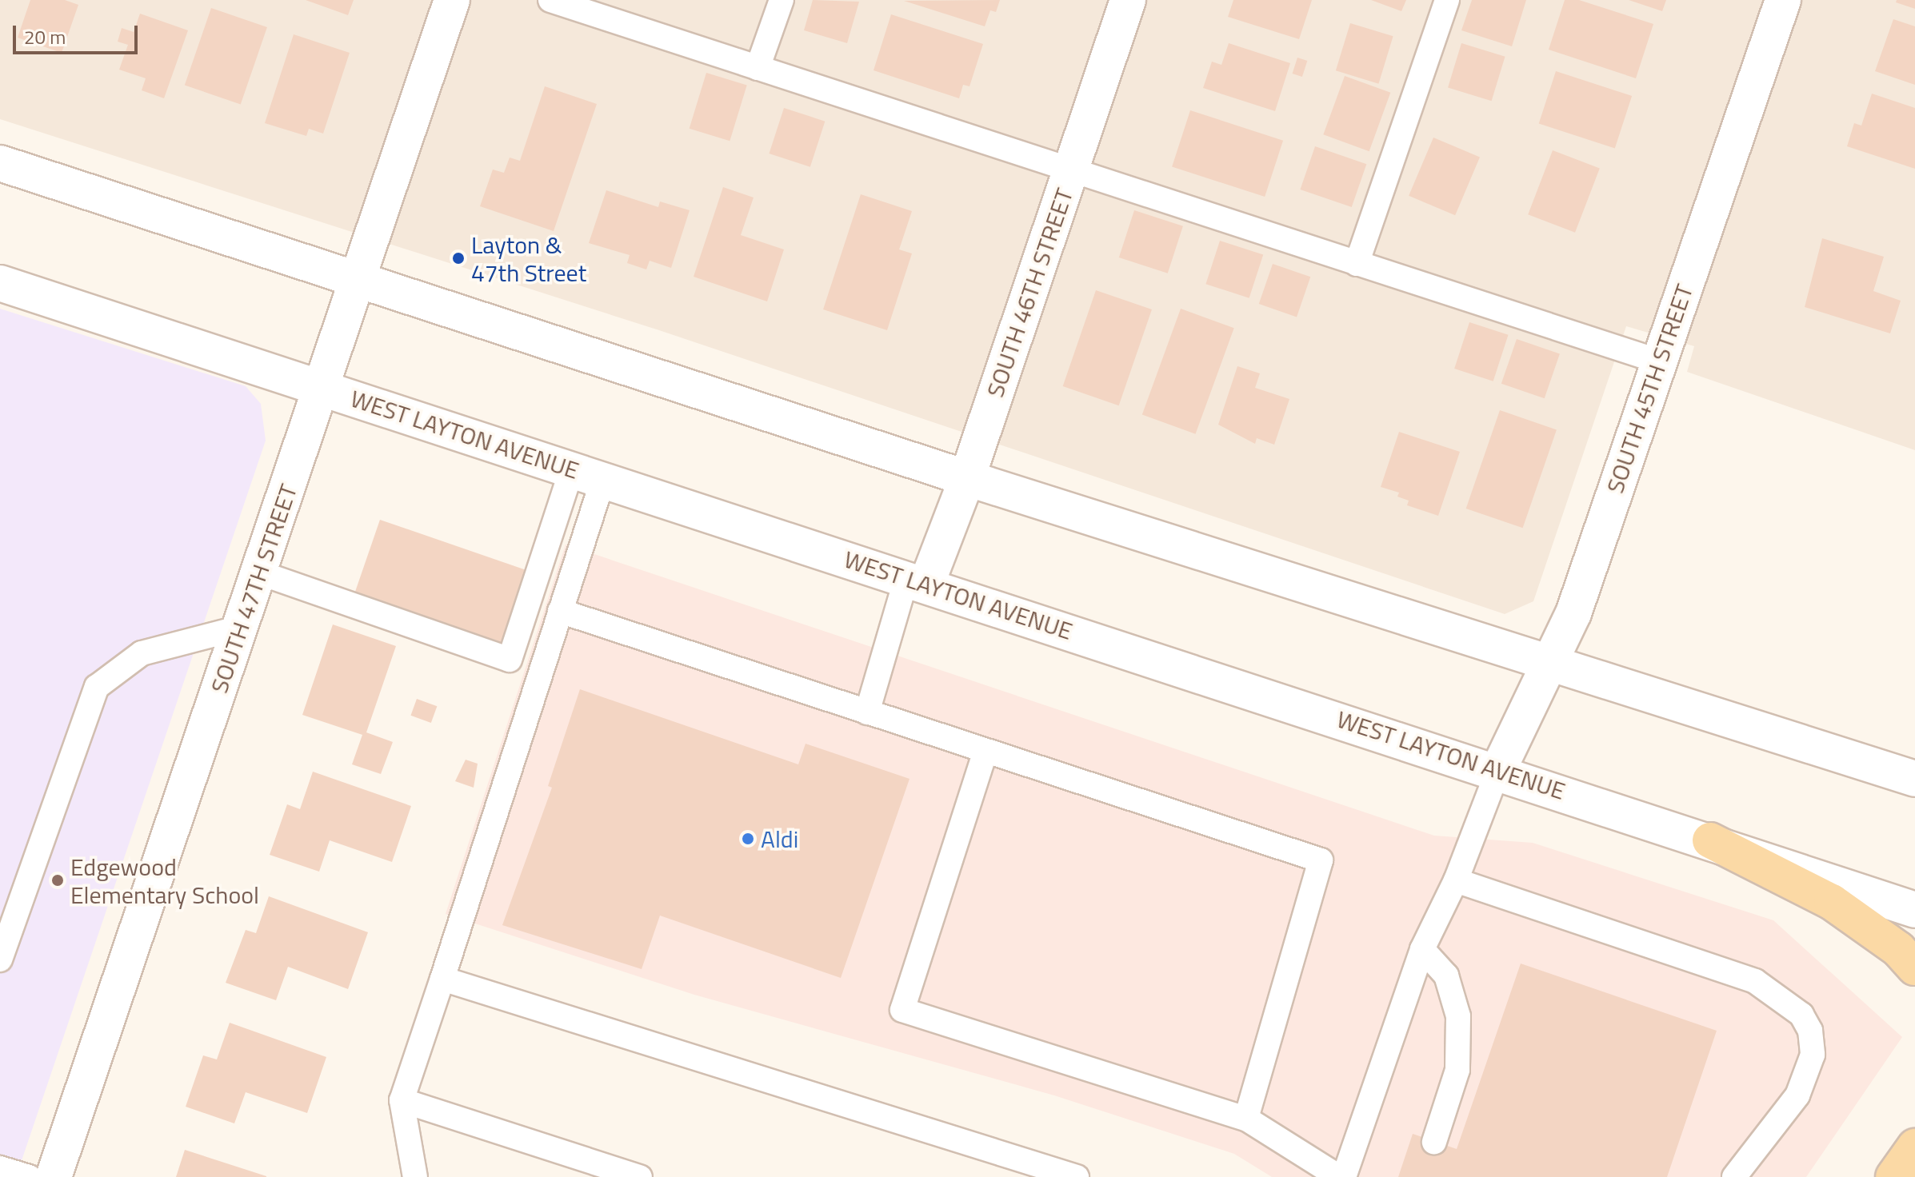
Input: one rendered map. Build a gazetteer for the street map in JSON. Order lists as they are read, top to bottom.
{
  "streets": {
    "main road": [
      "SOUTH 46TH STREET",
      "SOUTH 45TH STREET",
      "WEST LAYTON AVENUE",
      "SOUTH 47TH STREET"
    ]
  },
  "crossings": [
    ["SOUTH 46TH STREET", "WEST LAYTON AVENUE"],
    ["SOUTH 45TH STREET", "WEST LAYTON AVENUE"],
    ["WEST LAYTON AVENUE", "SOUTH 47TH STREET"]
  ],
  "places": ["Layton & 47th Street", "Aldi", "Edgewood Elementary School"],
  "scale_bar": "20 m"
}
